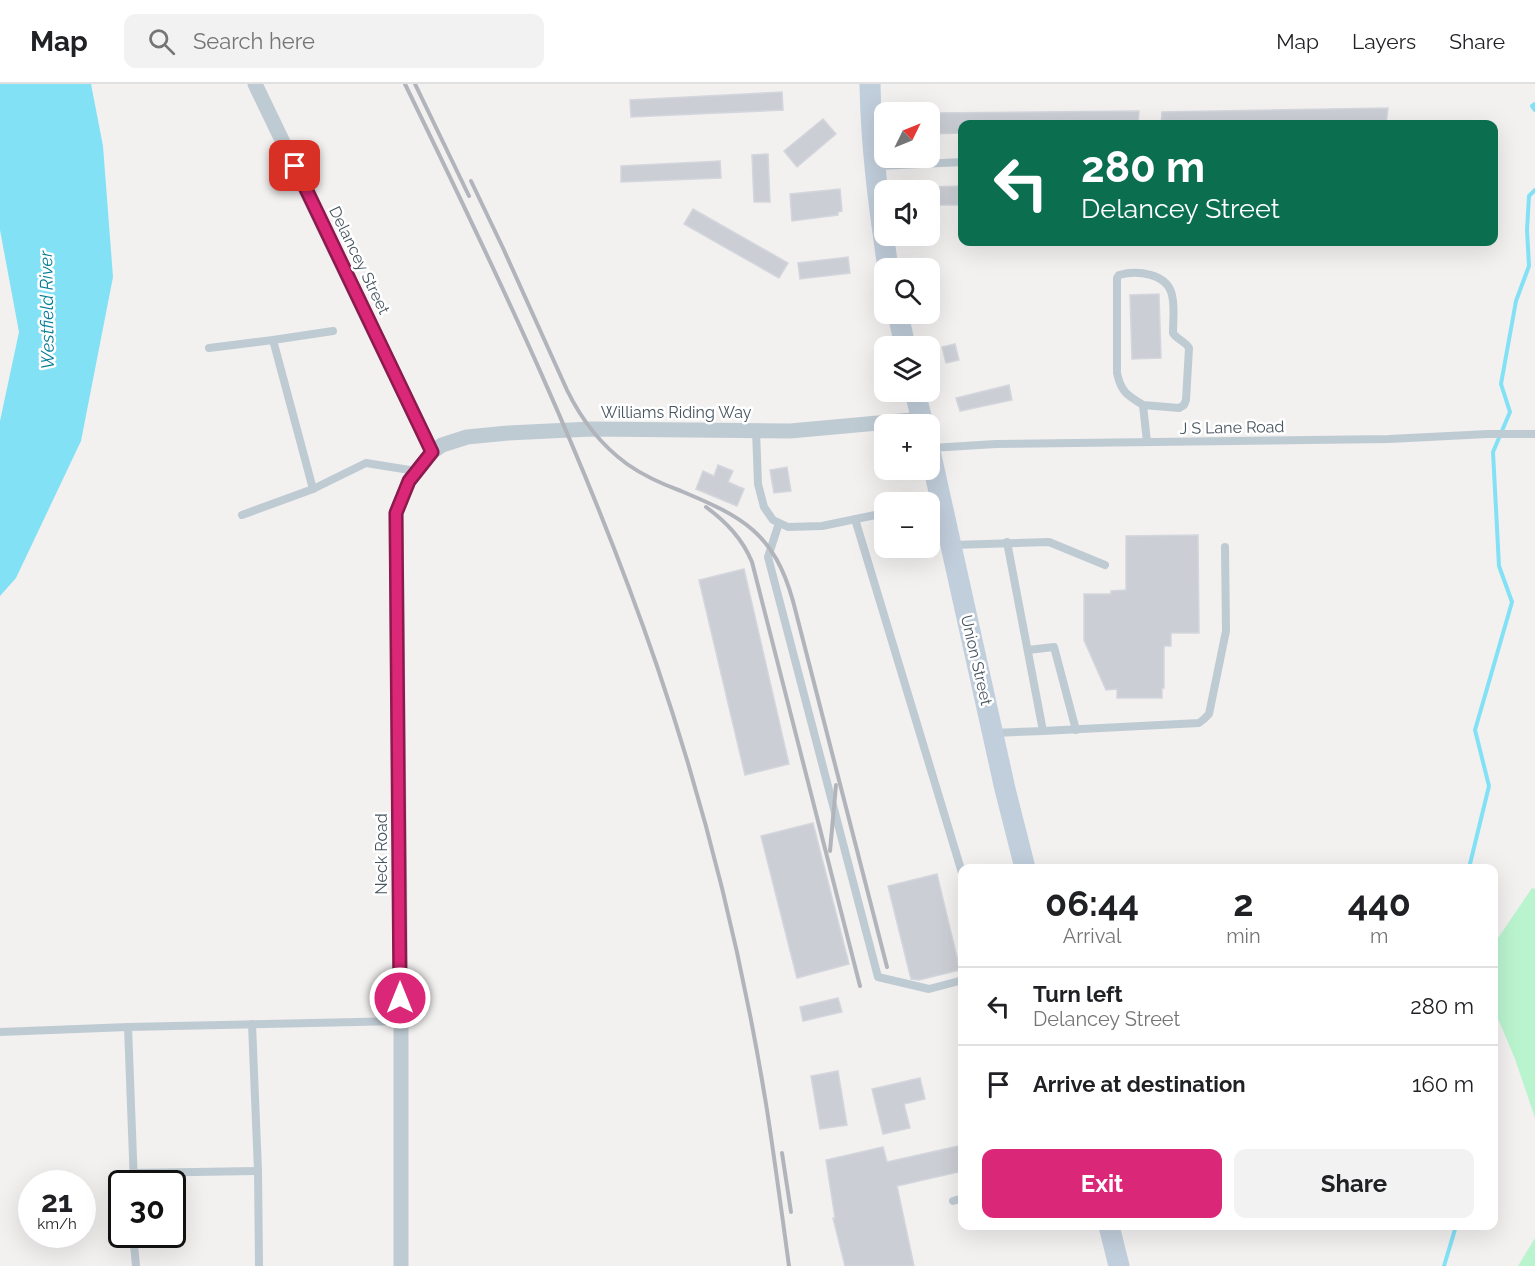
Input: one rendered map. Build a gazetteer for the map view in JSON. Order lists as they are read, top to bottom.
{
  "streets": {
    "main road": ["Union Street"],
    "street": ["Delancey Street", "Williams Riding Way", "Neck Road"],
    "lane": ["J S Lane Road"]
  },
  "crossings": [
    ["Delancey Street", "Williams Riding Way"],
    ["Delancey Street", "Neck Road"],
    ["Williams Riding Way", "Neck Road"]
  ],
  "water": ["Westfield River"],
  "north": "top right",
  "page": {
    "header": "Map",
    "search": "Search here",
    "nav": ["Map", "Layers", "Share"],
    "map_buttons": ["+", "−"],
    "turn": ["280 m", "Delancey Street"],
    "eta": [
      "06:44",
      "Arrival",
      "2",
      "min",
      "440",
      "m"
    ],
    "list": [
      {
        "name": "Turn left",
        "note": "Delancey Street",
        "value": "280 m"
      },
      {
        "name": "Arrive at destination",
        "value": "160 m"
      }
    ],
    "buttons": ["Exit", "Share"],
    "speed": "21 km/h",
    "limit": "30"
  }
}
